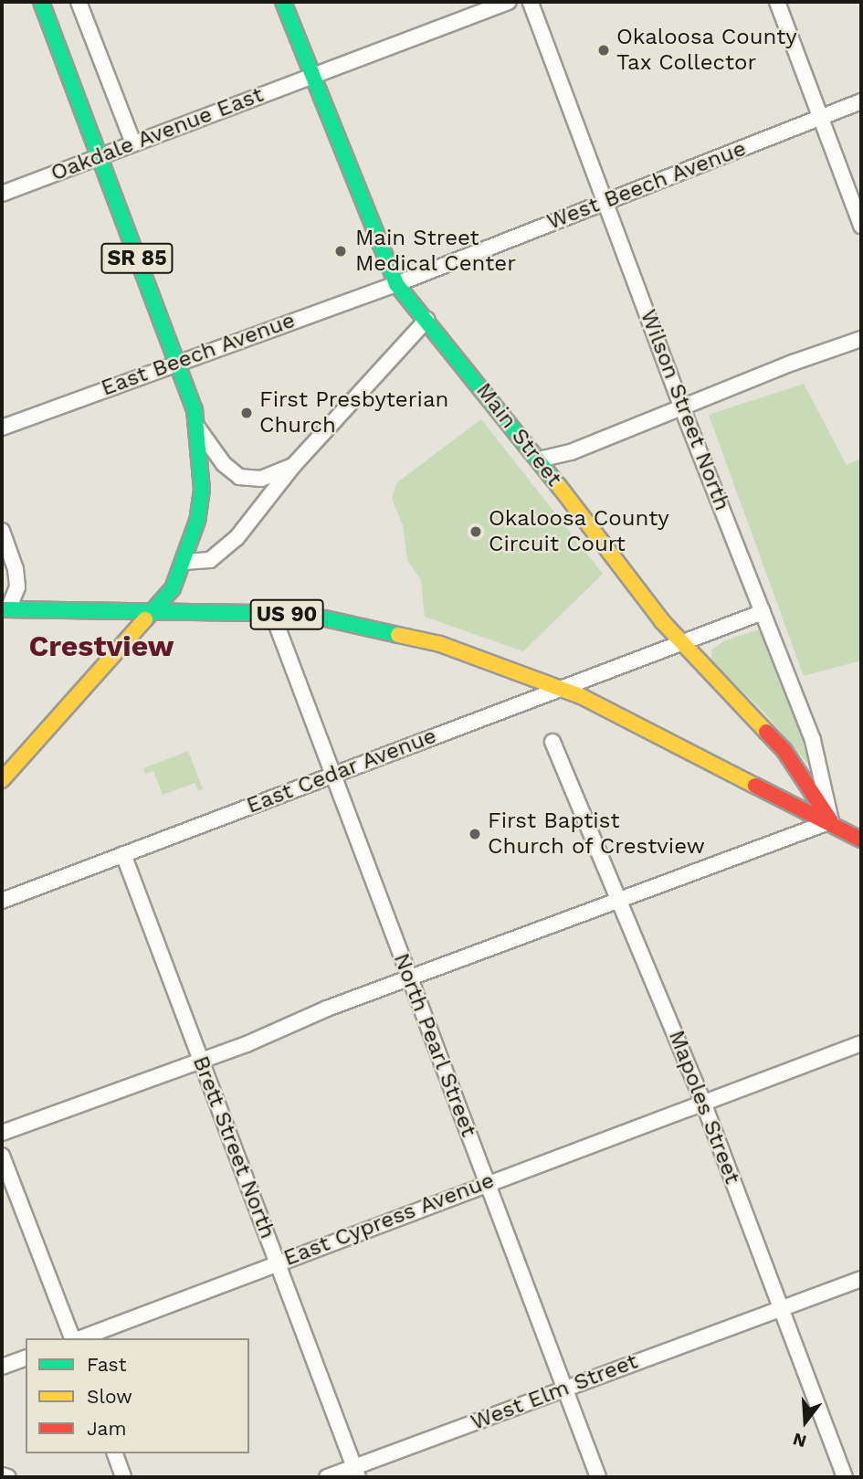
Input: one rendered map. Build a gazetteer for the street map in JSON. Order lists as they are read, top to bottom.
{
  "streets": {
    "main road": ["SR 85", "Main Street", "US 90"],
    "street": [
      "Oakdale Avenue East",
      "West Beech Avenue",
      "East Beech Avenue",
      "Wilson Street North",
      "East Cedar Avenue",
      "North Pearl Street",
      "Mapoles Street",
      "Brett Street North",
      "East Cypress Avenue",
      "West Elm Street"
    ]
  },
  "crossings": [
    ["Oakdale Avenue East", "SR 85"],
    ["Oakdale Avenue East", "Main Street"],
    ["West Beech Avenue", "East Beech Avenue"],
    ["West Beech Avenue", "Wilson Street North"],
    ["West Beech Avenue", "Main Street"],
    ["SR 85", "East Beech Avenue"],
    ["SR 85", "US 90"],
    ["East Beech Avenue", "Main Street"],
    ["Wilson Street North", "Main Street"],
    ["Wilson Street North", "US 90"],
    ["Wilson Street North", "East Cedar Avenue"],
    ["Main Street", "US 90"],
    ["Main Street", "East Cedar Avenue"],
    ["US 90", "East Cedar Avenue"],
    ["US 90", "North Pearl Street"],
    ["East Cedar Avenue", "North Pearl Street"],
    ["East Cedar Avenue", "Brett Street North"],
    ["North Pearl Street", "East Cypress Avenue"],
    ["North Pearl Street", "West Elm Street"],
    ["Mapoles Street", "East Cypress Avenue"],
    ["Mapoles Street", "West Elm Street"],
    ["Brett Street North", "East Cypress Avenue"],
    ["Brett Street North", "West Elm Street"]
  ],
  "districts": ["Crestview"],
  "places": [
    "Okaloosa County Tax Collector",
    "Main Street Medical Center",
    "First Presbyterian Church",
    "Okaloosa County Circuit Court",
    "First Baptist Church of Crestview"
  ],
  "legend": ["Fast", "Slow", "Jam"],
  "north": "bottom"
}
